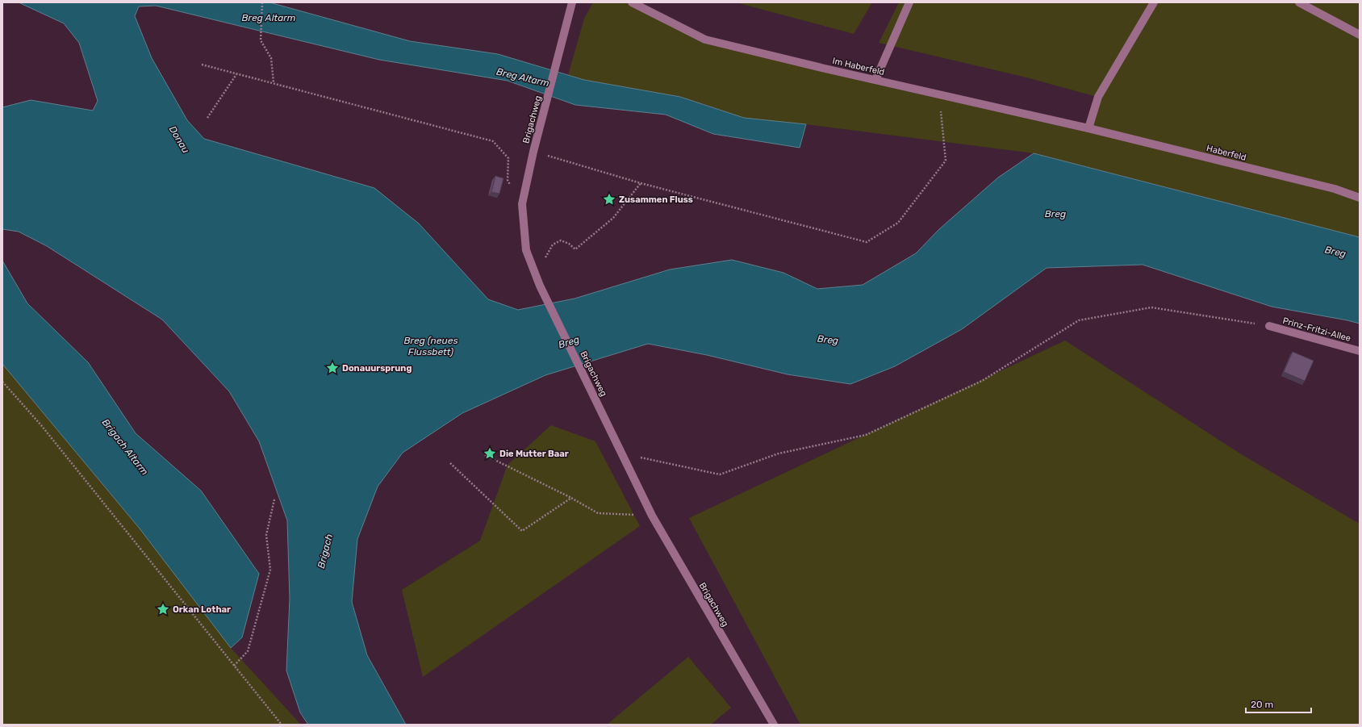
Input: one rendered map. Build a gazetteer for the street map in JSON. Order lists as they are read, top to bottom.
{
  "streets": {
    "street": [
      "Im Haberfeld",
      "Brigachweg",
      "Haberfeld",
      "Prinz-Fritzi-Allee"
    ]
  },
  "crossings": [
    ["Im Haberfeld", "Haberfeld"]
  ],
  "water": [
    "Breg Altarm",
    "Donau",
    "Breg",
    "Breg (neues Flussbett)",
    "Brigach Altarm",
    "Brigach"
  ],
  "places": {
    "place": [
      "Zusammen Fluss",
      "Donauursprung",
      "Die Mutter Baar",
      "Orkan Lothar"
    ]
  },
  "scale_bar": "20 m"
}
